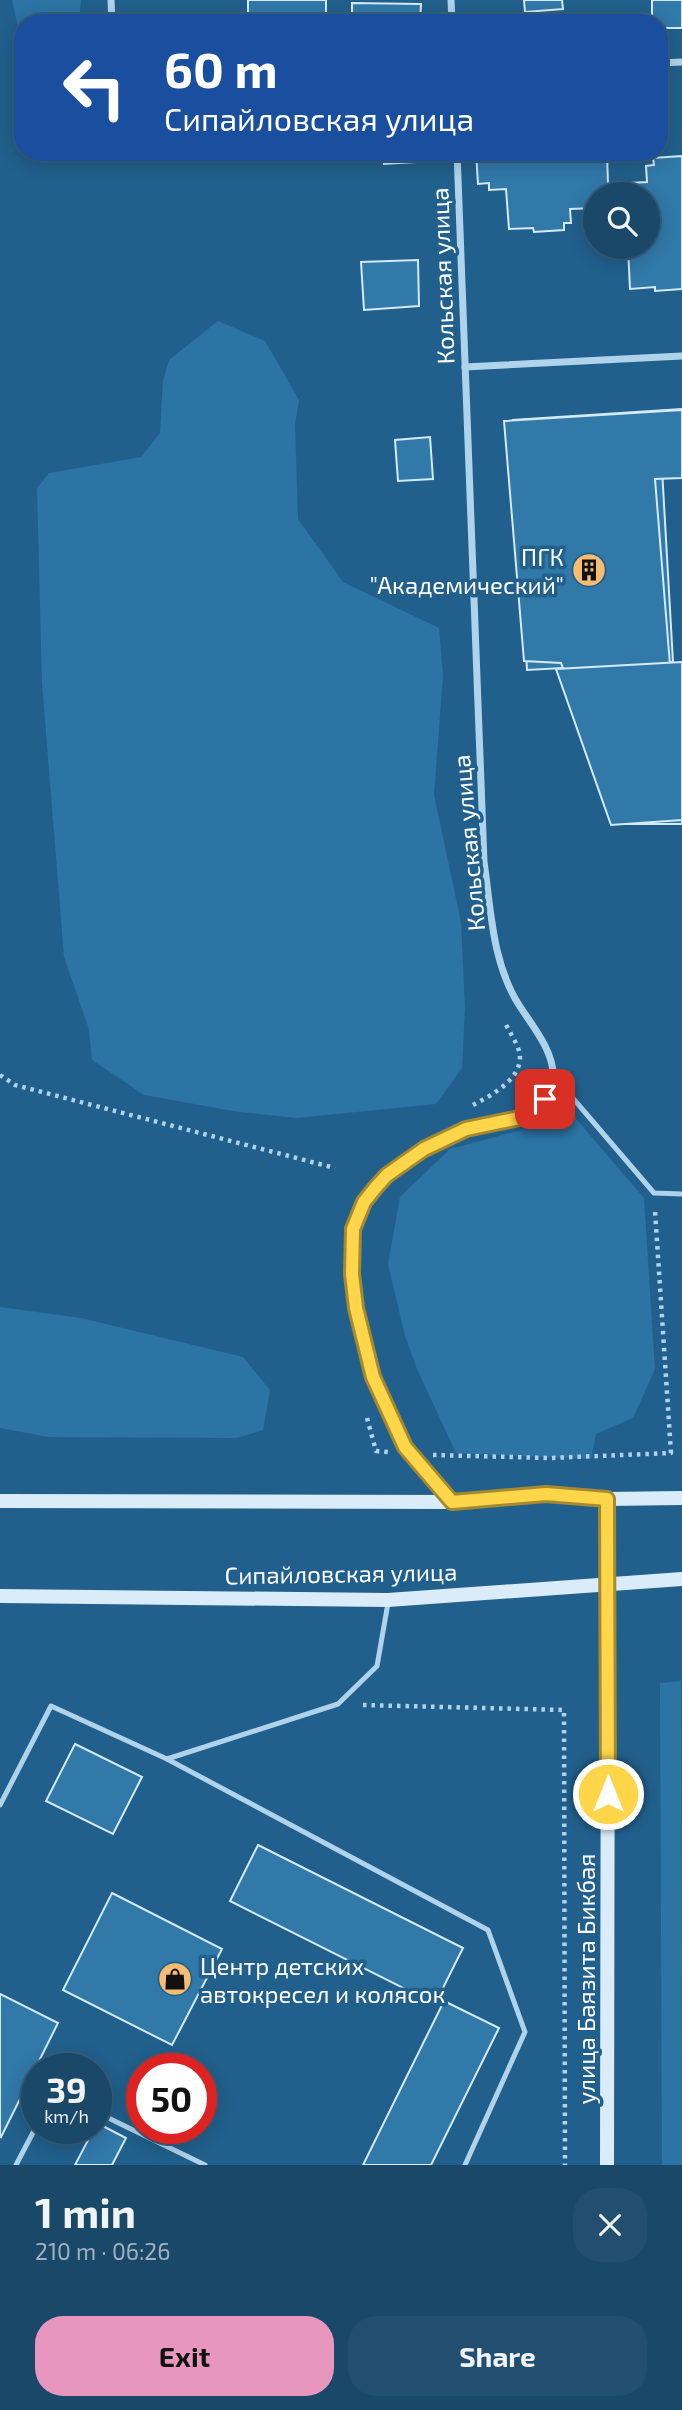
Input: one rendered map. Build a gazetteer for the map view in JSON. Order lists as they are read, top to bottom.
{
  "streets": {
    "main road": ["Сипайловская улица", "улица Баязита Бикбая"],
    "street": ["Кольская улица"]
  },
  "crossings": [
    ["Сипайловская улица", "улица Баязита Бикбая"]
  ],
  "places": {
    "building": ["ПГК \"Академический\""],
    "shop": ["Центр детских автокресел и колясок"]
  },
  "page": {
    "turn": ["60 m", "Сипайловская улица"],
    "speed": "39 km/h",
    "limit": "50",
    "heading": ["1 min", "210 m · 06:26"],
    "buttons": ["Exit", "Share"]
  }
}
